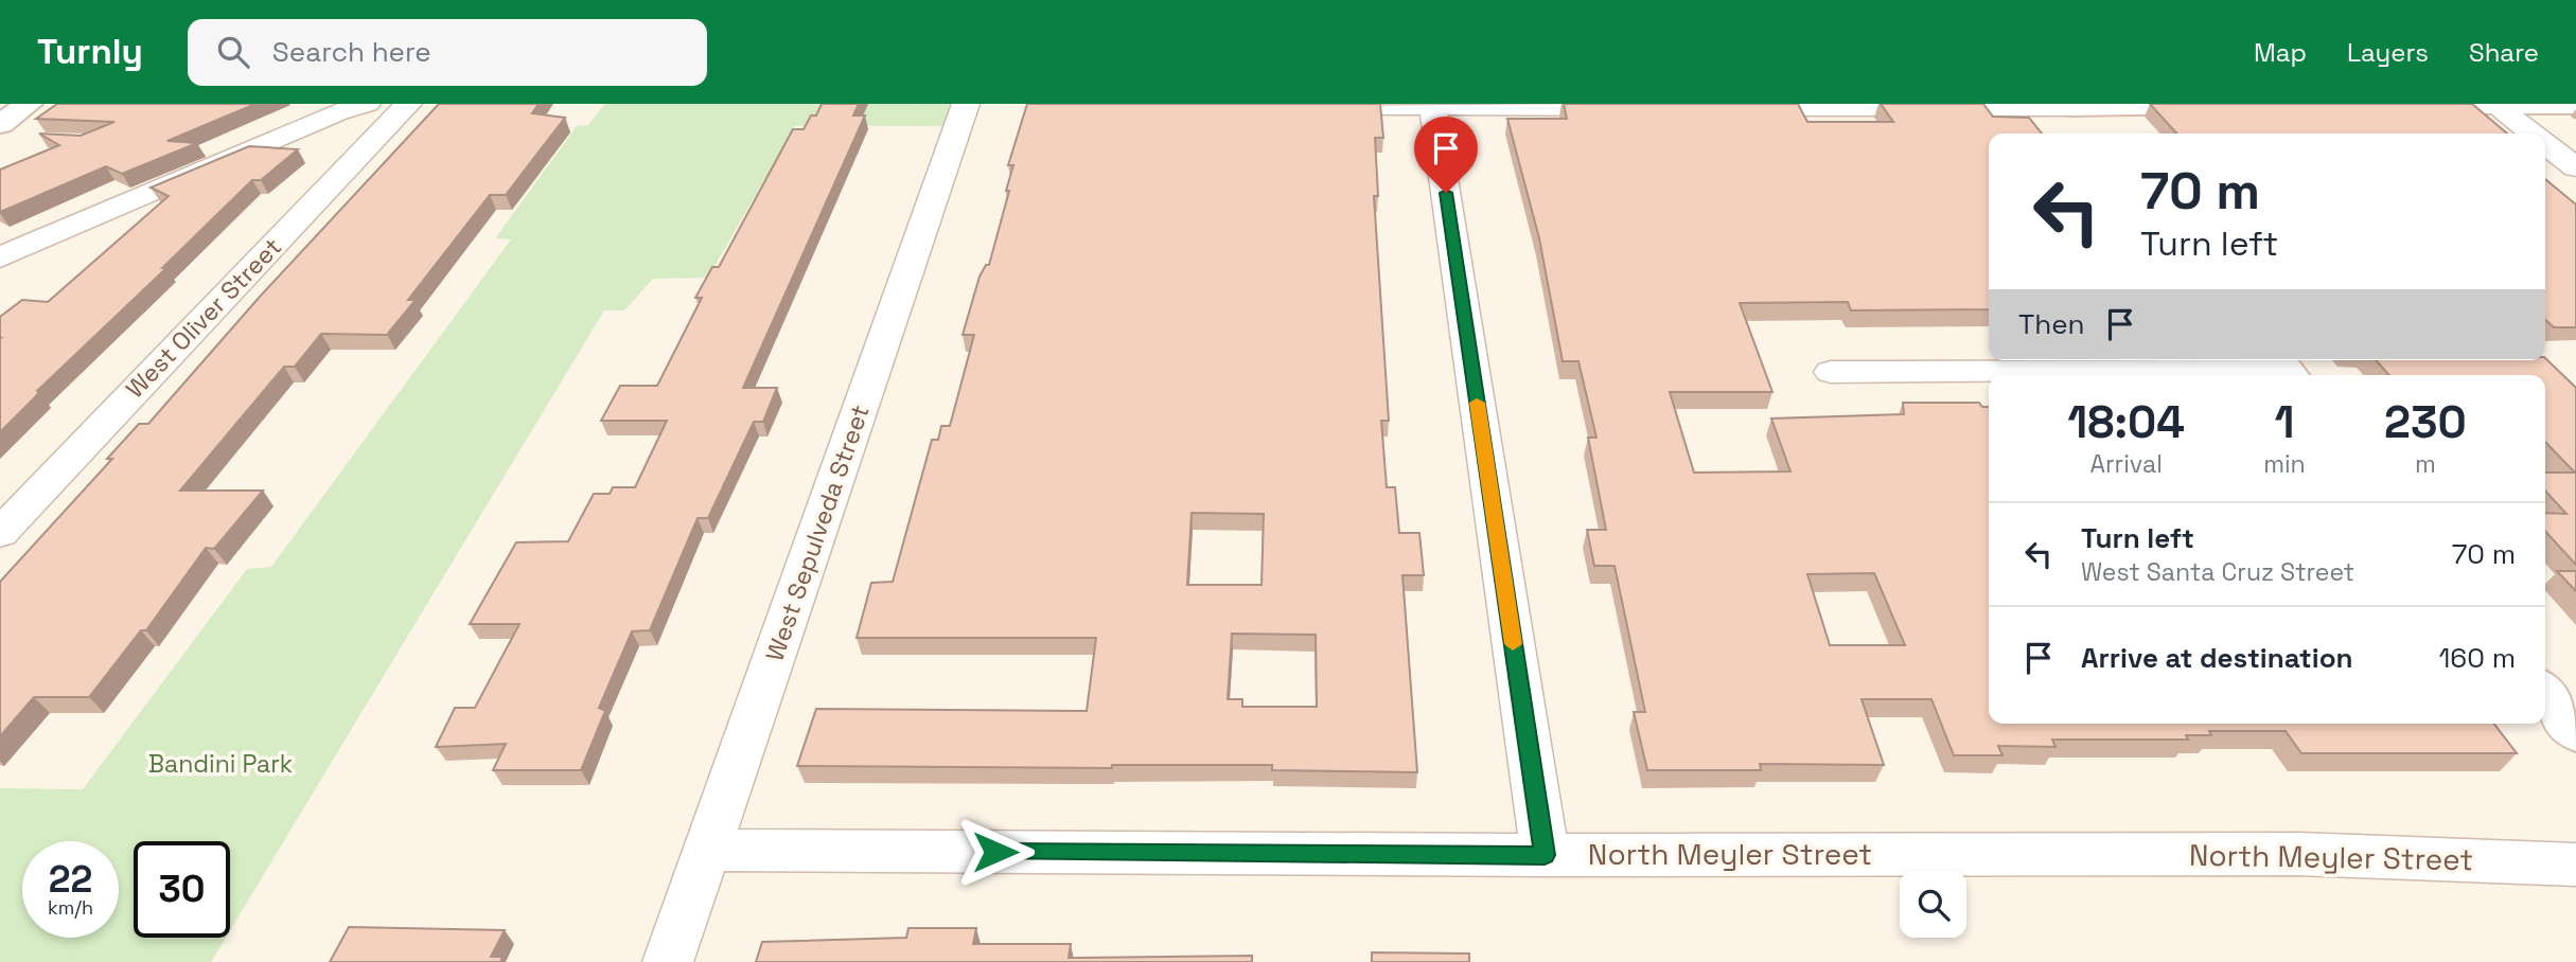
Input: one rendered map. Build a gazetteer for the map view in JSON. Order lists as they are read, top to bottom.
{
  "streets": {
    "street": ["West Oliver Street", "West Sepulveda Street", "North Meyler Street"]
  },
  "crossings": [
    ["West Sepulveda Street", "North Meyler Street"]
  ],
  "parks": ["Bandini Park"],
  "page": {
    "header": "Turnly",
    "search": "Search here",
    "nav": ["Map", "Layers", "Share"],
    "turn": ["70 m", "Turn left"],
    "then": "Then",
    "eta": [
      "18:04",
      "Arrival",
      "1",
      "min",
      "230",
      "m"
    ],
    "list": [
      {
        "name": "Turn left",
        "note": "West Santa Cruz Street",
        "value": "70 m"
      },
      {
        "name": "Arrive at destination",
        "value": "160 m"
      }
    ],
    "speed": "22 km/h",
    "limit": "30"
  }
}
